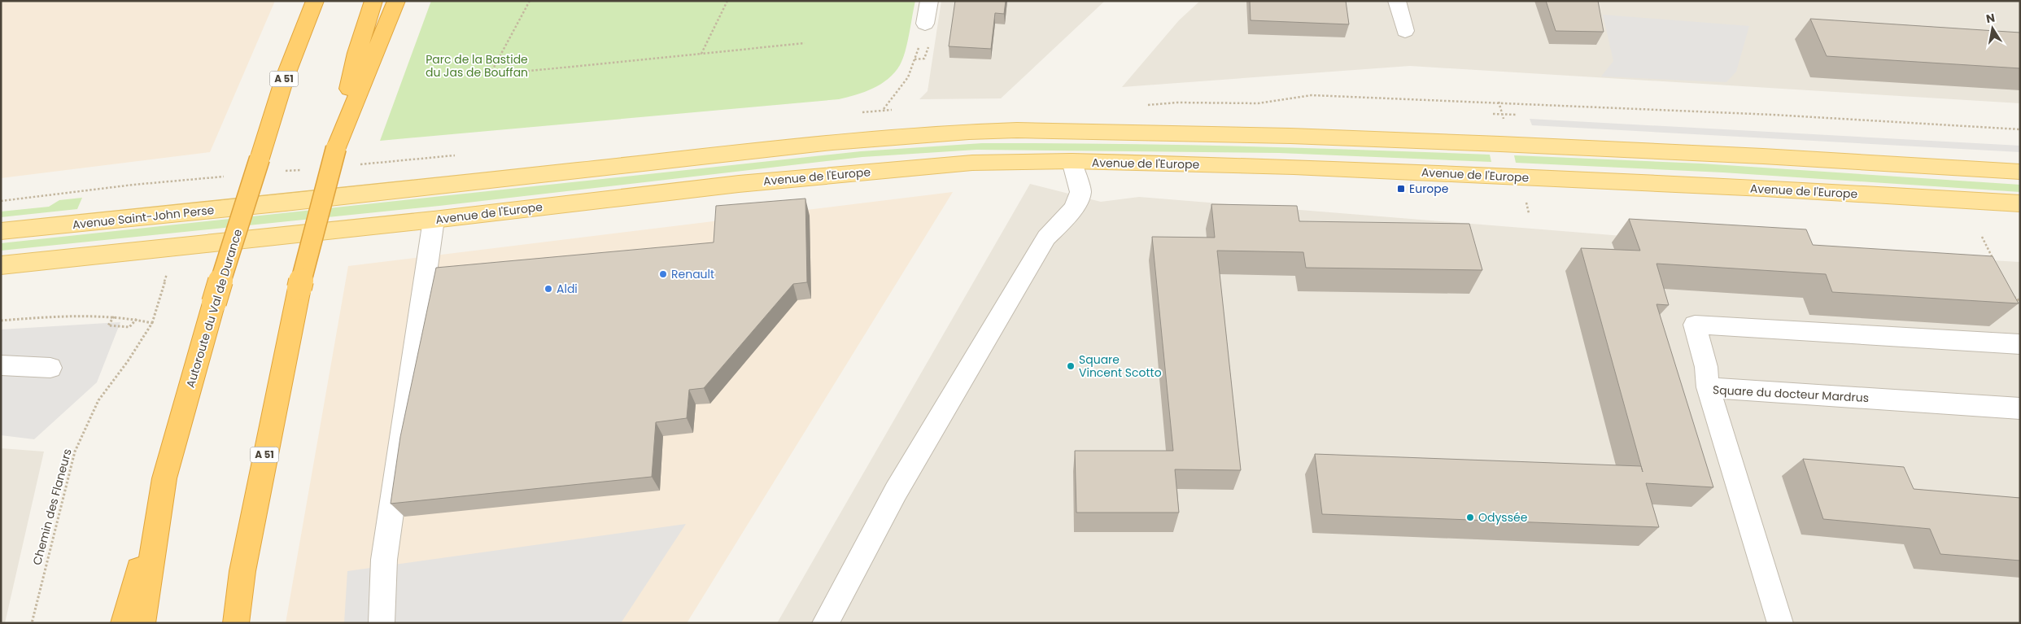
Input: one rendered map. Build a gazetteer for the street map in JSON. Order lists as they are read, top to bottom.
{
  "streets": {
    "highway": ["A 51", "Autoroute du Val de Durance"],
    "main road": ["Avenue de l'Europe", "Avenue Saint-John Perse"],
    "street": ["Square du docteur Mardrus"],
    "path": ["Chemin des Flaneurs"]
  },
  "parks": ["Parc de la Bastide du Jas de Bouffan"],
  "places": {
    "transit": ["Europe"],
    "other": [
      "Renault",
      "Aldi",
      "Square Vincent Scotto",
      "Odyssée"
    ]
  },
  "north": "top"
}
